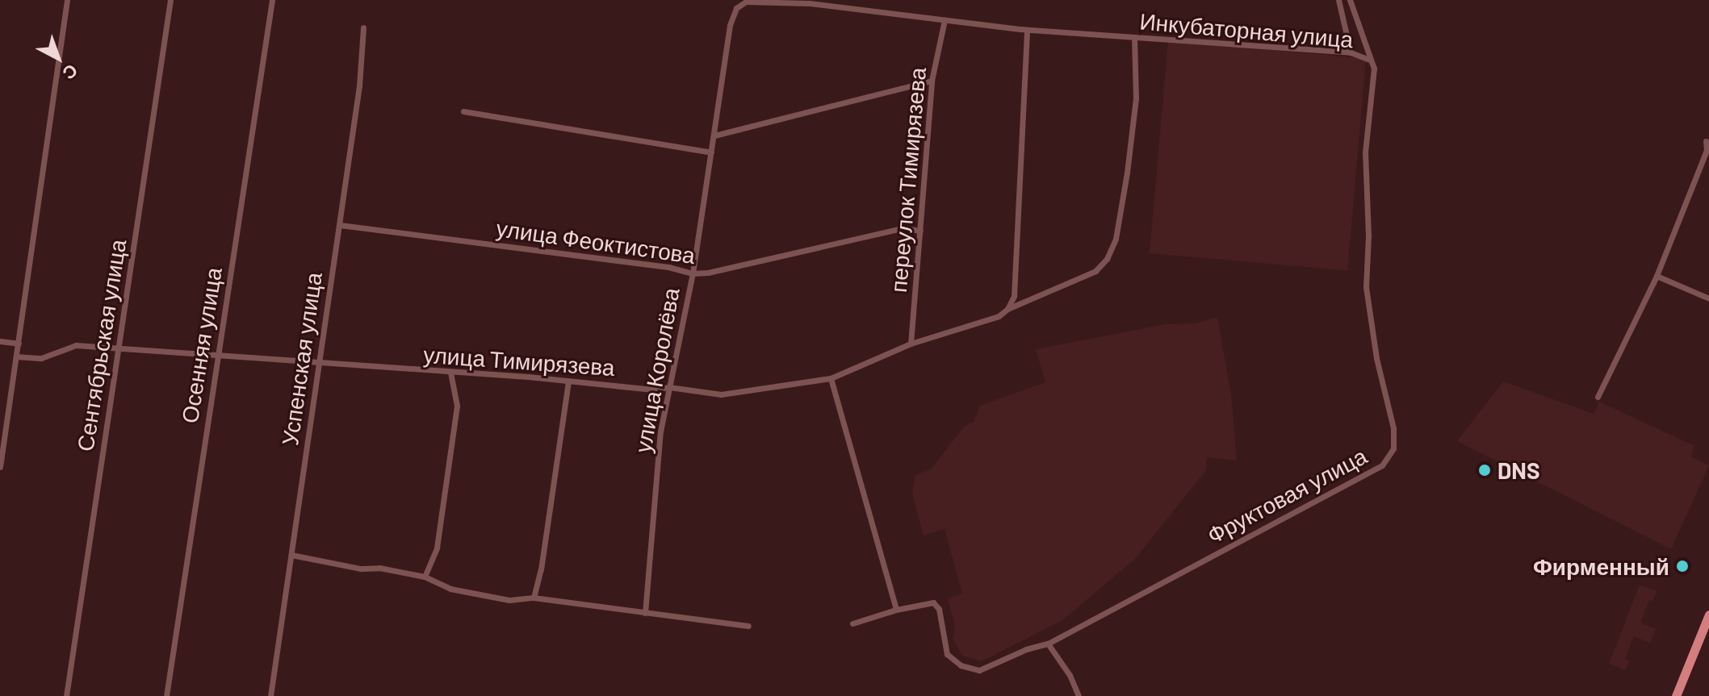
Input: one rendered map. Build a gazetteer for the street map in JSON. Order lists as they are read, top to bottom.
{
  "streets": {
    "street": [
      "Инкубаторная улица",
      "переулок Тимирязева",
      "улица Феоктистова",
      "Сентябрьская улица",
      "Осенняя улица",
      "Успенская улица",
      "улица Тимирязева",
      "улица Королёва",
      "Фруктовая улица"
    ]
  },
  "crossings": [
    ["Инкубаторная улица", "переулок Тимирязева"],
    ["Инкубаторная улица", "улица Тимирязева"],
    ["Инкубаторная улица", "улица Королёва"],
    ["Инкубаторная улица", "Фруктовая улица"],
    ["переулок Тимирязева", "улица Феоктистова"],
    ["переулок Тимирязева", "улица Тимирязева"],
    ["улица Феоктистова", "Успенская улица"],
    ["улица Феоктистова", "улица Королёва"],
    ["Сентябрьская улица", "улица Тимирязева"],
    ["Осенняя улица", "улица Тимирязева"],
    ["Успенская улица", "улица Тимирязева"],
    ["улица Тимирязева", "улица Королёва"]
  ],
  "places": ["DNS", "Фирменный"],
  "north": "bottom right"
}
